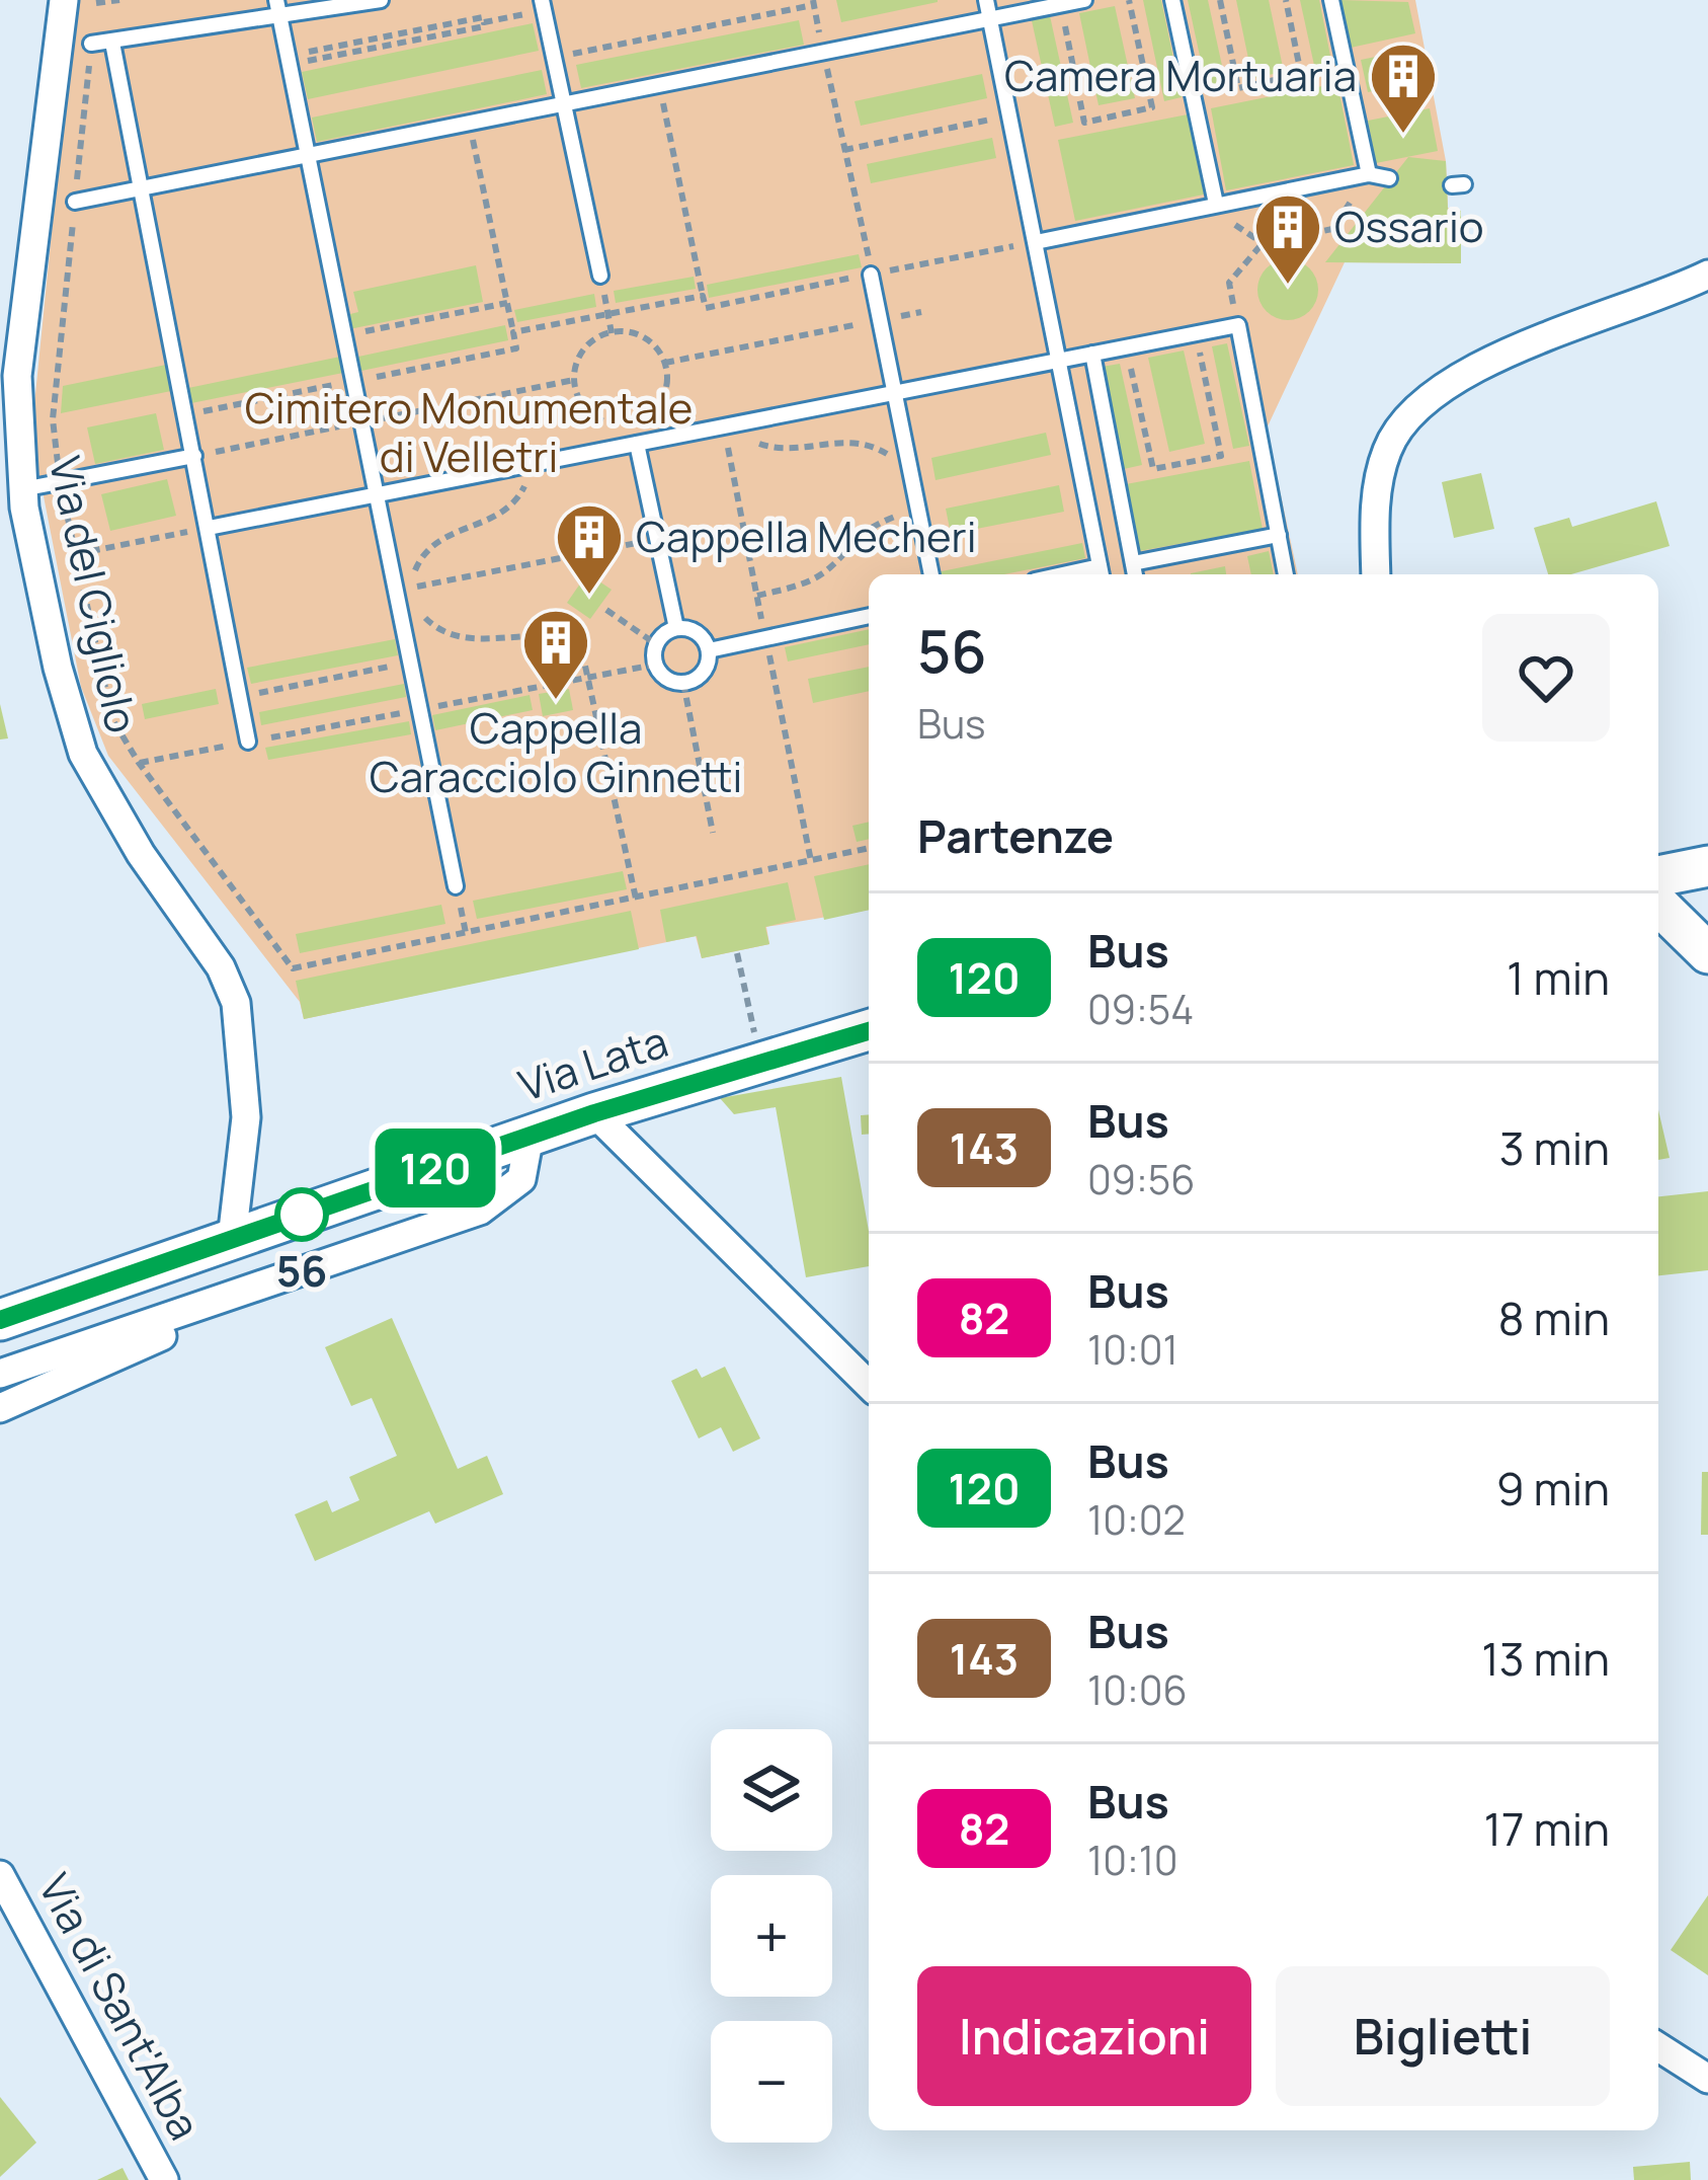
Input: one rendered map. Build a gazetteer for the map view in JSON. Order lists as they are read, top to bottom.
{
  "streets": {
    "main road": ["Via Lata"],
    "street": ["Via del Cigliolo", "Via di Sant'Alba"]
  },
  "crossings": [
    ["Via del Cigliolo", "Via Lata"]
  ],
  "parks": ["Cimitero Monumentale di Velletri"],
  "places": {
    "building": [
      "Camera Mortuaria",
      "Ossario",
      "Cappella Mecheri",
      "Cappella Caracciolo Ginnetti"
    ],
    "other": ["56"]
  },
  "lines": ["bus line 120"],
  "page": {
    "on_map": "120",
    "heading": [
      ["56", "Bus"],
      "Partenze"
    ],
    "list": [
      {
        "mark": "120",
        "name": "Bus",
        "note": "09:54",
        "value": "1 min"
      },
      {
        "mark": "143",
        "name": "Bus",
        "note": "09:56",
        "value": "3 min"
      },
      {
        "mark": "82",
        "name": "Bus",
        "note": "10:01",
        "value": "8 min"
      },
      {
        "mark": "120",
        "name": "Bus",
        "note": "10:02",
        "value": "9 min"
      },
      {
        "mark": "143",
        "name": "Bus",
        "note": "10:06",
        "value": "13 min"
      },
      {
        "mark": "82",
        "name": "Bus",
        "note": "10:10",
        "value": "17 min"
      }
    ],
    "map_buttons": ["+", "−"],
    "buttons": ["Indicazioni", "Biglietti"]
  }
}
